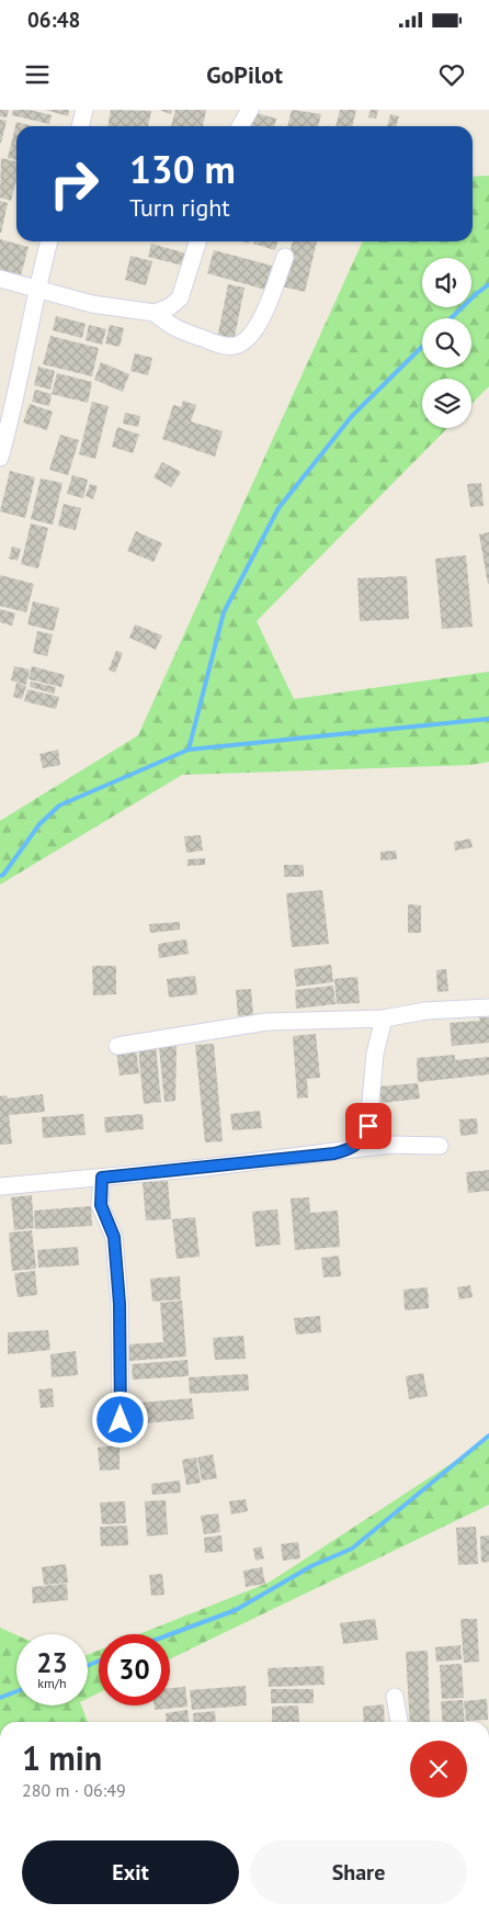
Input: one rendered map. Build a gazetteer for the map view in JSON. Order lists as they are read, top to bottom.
{
  "page": {
    "status": "06:48",
    "header": "GoPilot",
    "turn": ["130 m", "Turn right"],
    "speed": "23 km/h",
    "limit": "30",
    "heading": ["1 min", "280 m · 06:49"],
    "buttons": ["Exit", "Share"]
  }
}
